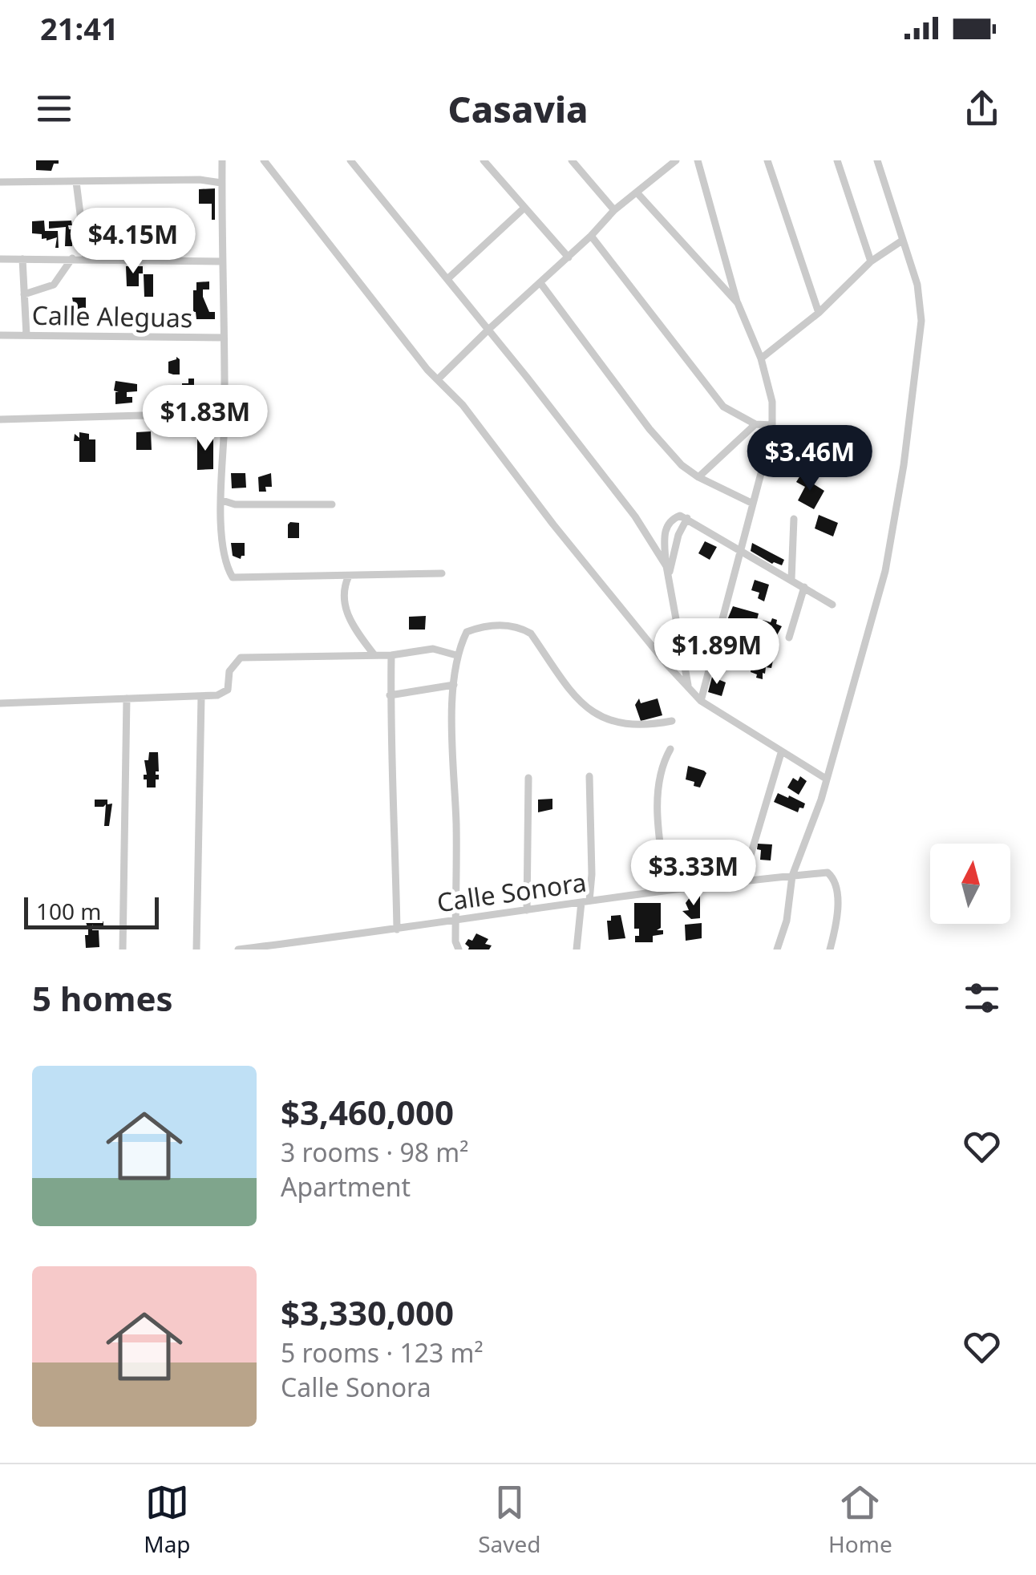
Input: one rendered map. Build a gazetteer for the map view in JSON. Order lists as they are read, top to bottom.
{
  "streets": {
    "street": ["Calle Aleguas", "Calle Sonora"]
  },
  "scale_bar": "100 m",
  "north": "top",
  "page": {
    "status": "21:41",
    "header": "Casavia",
    "price": [
      "$4.15M",
      "$1.83M",
      "$3.46M",
      "$1.89M",
      "$3.33M"
    ],
    "scale": "100 m",
    "heading": "5 homes",
    "list": [
      {
        "name": "$3,460,000",
        "note": "3 rooms · 98 m² · Apartment"
      },
      {
        "name": "$3,330,000",
        "note": "5 rooms · 123 m² · Calle Sonora"
      }
    ],
    "tabs": ["Map", "Saved", "Home"]
  }
}
